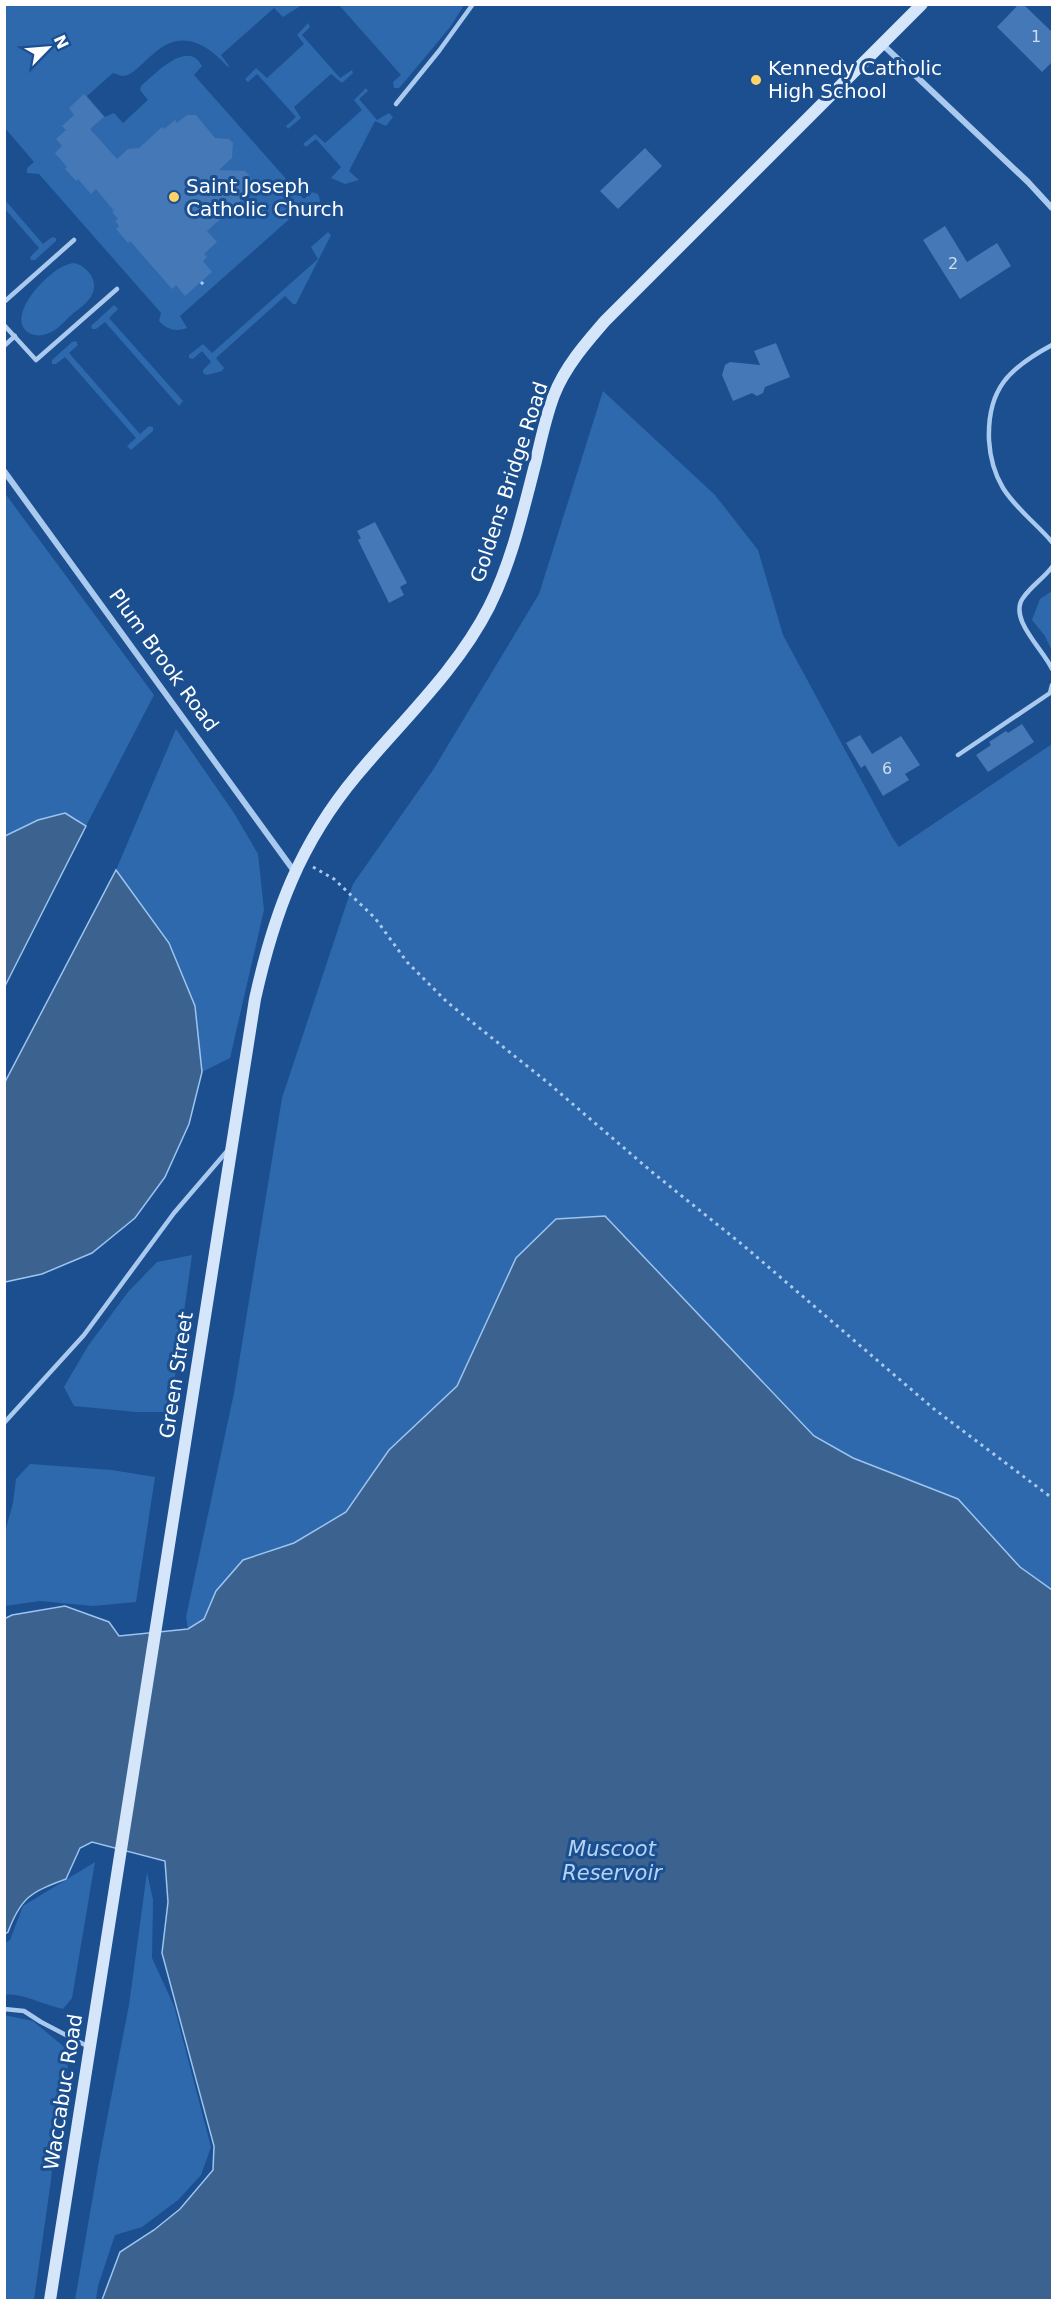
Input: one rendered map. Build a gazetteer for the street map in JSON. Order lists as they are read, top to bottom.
{
  "streets": {
    "main road": ["Goldens Bridge Road", "Green Street", "Waccabuc Road"],
    "street": ["Plum Brook Road"]
  },
  "crossings": [
    ["Goldens Bridge Road", "Plum Brook Road"],
    ["Goldens Bridge Road", "Green Street"],
    ["Plum Brook Road", "Green Street"],
    ["Green Street", "Waccabuc Road"]
  ],
  "water": ["Muscoot Reservoir"],
  "places": ["Kennedy Catholic High School", "Saint Joseph Catholic Church"],
  "house_numbers": ["1", "2", "6"],
  "north": "top right"
}
